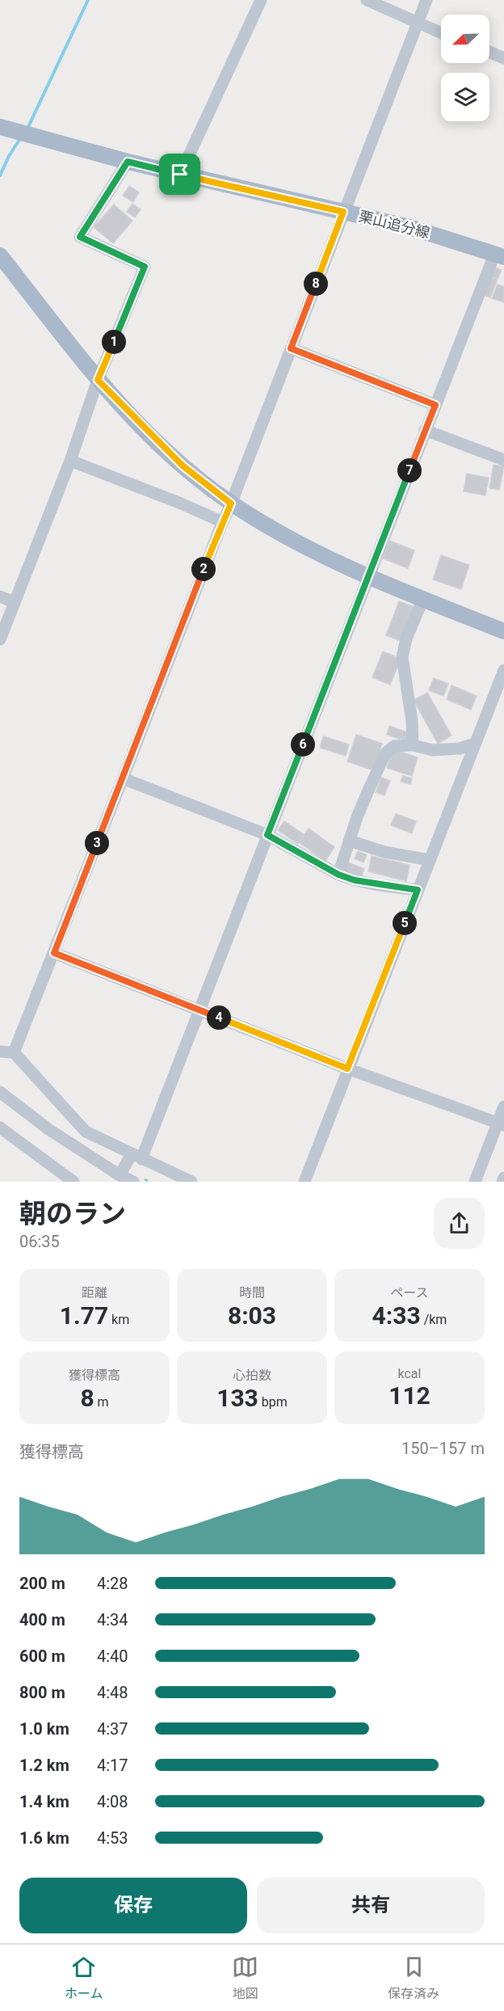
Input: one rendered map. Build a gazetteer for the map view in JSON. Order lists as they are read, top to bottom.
{
  "streets": {
    "main road": ["栗山追分線"]
  },
  "north": "bottom left",
  "page": {
    "pins": [
      "8",
      "1",
      "7",
      "2",
      "6",
      "3",
      "5",
      "4"
    ],
    "heading": ["朝のラン", "06:35"],
    "stats": [
      ["距離", "1.77 km"],
      ["時間", "8:03"],
      ["ペース", "4:33 /km"],
      ["獲得標高", "8 m"],
      ["心拍数", "133 bpm"],
      ["kcal", "112"]
    ],
    "chart": ["獲得標高", "150–157 m"],
    "list": [
      {
        "name": "200 m",
        "note": "4:28"
      },
      {
        "name": "400 m",
        "note": "4:34"
      },
      {
        "name": "600 m",
        "note": "4:40"
      },
      {
        "name": "800 m",
        "note": "4:48"
      },
      {
        "name": "1.0 km",
        "note": "4:37"
      },
      {
        "name": "1.2 km",
        "note": "4:17"
      },
      {
        "name": "1.4 km",
        "note": "4:08"
      },
      {
        "name": "1.6 km",
        "note": "4:53"
      }
    ],
    "buttons": ["保存", "共有"],
    "tabs": ["ホーム", "地図", "保存済み"]
  }
}
